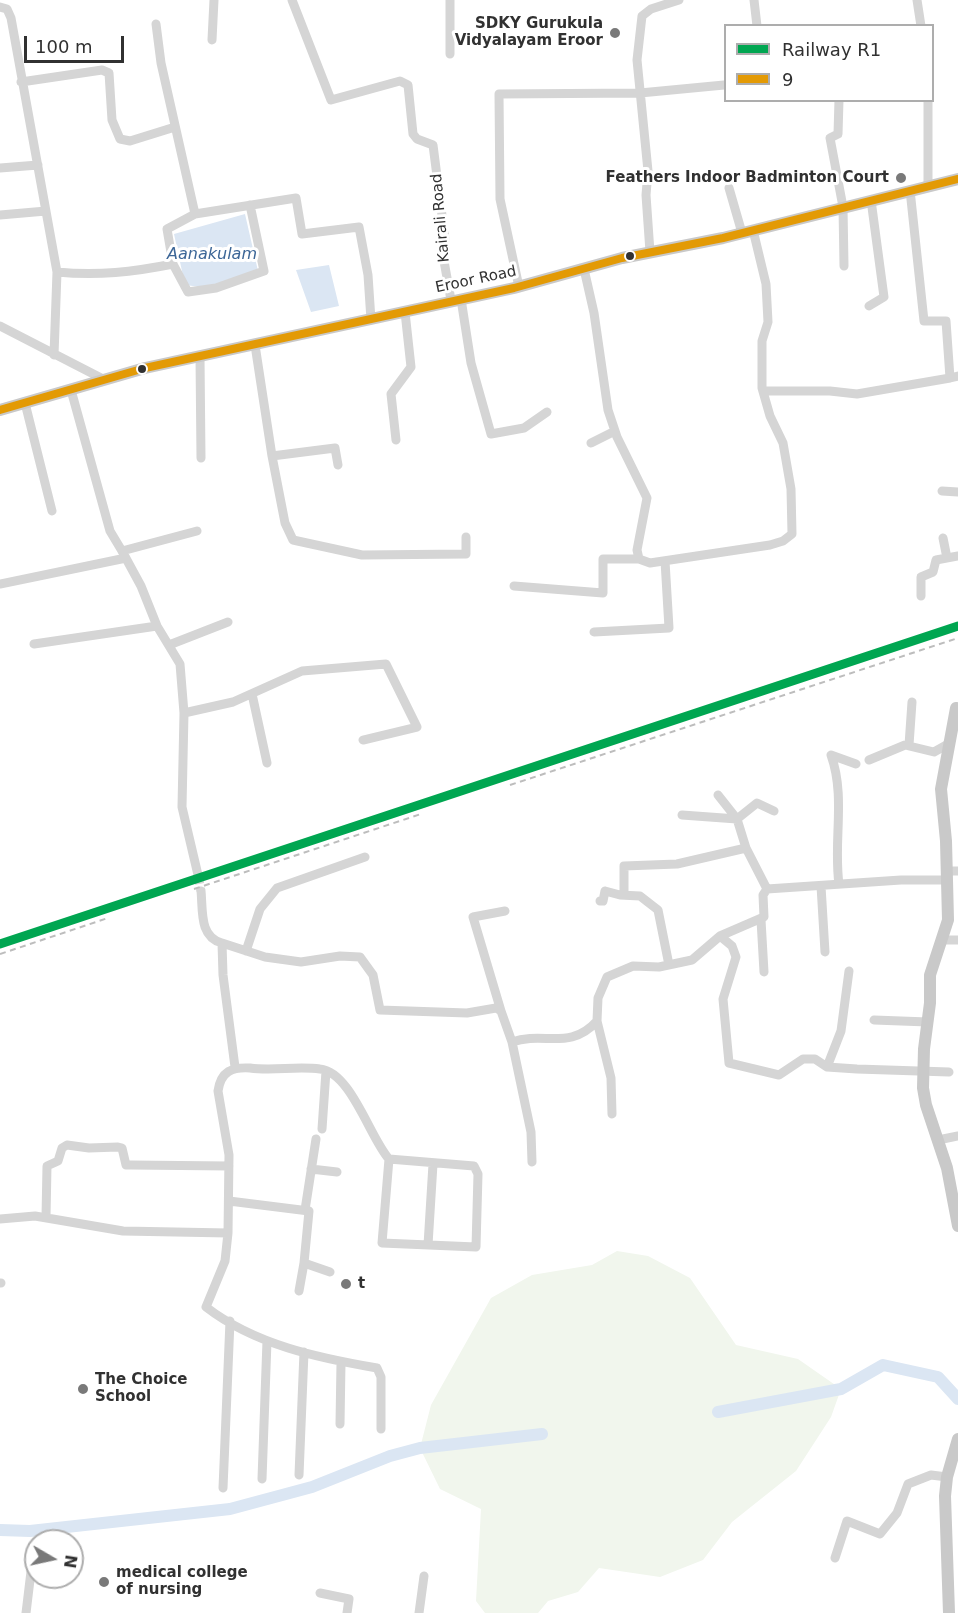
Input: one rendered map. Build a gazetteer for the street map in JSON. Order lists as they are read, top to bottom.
{
  "streets": {
    "main road": ["Eroor Road"],
    "street": ["Kairali Road"]
  },
  "crossings": [
    ["Kairali Road", "Eroor Road"]
  ],
  "water": ["Aanakulam"],
  "places": [
    "SDKY Gurukula Vidyalayam Eroor",
    "Feathers Indoor Badminton Court",
    "t",
    "The Choice School",
    "medical college of nursing"
  ],
  "lines": ["transit line 9", "rail line R1"],
  "legend": ["Railway R1", "9"],
  "scale_bar": "100 m",
  "north": "right"
}
